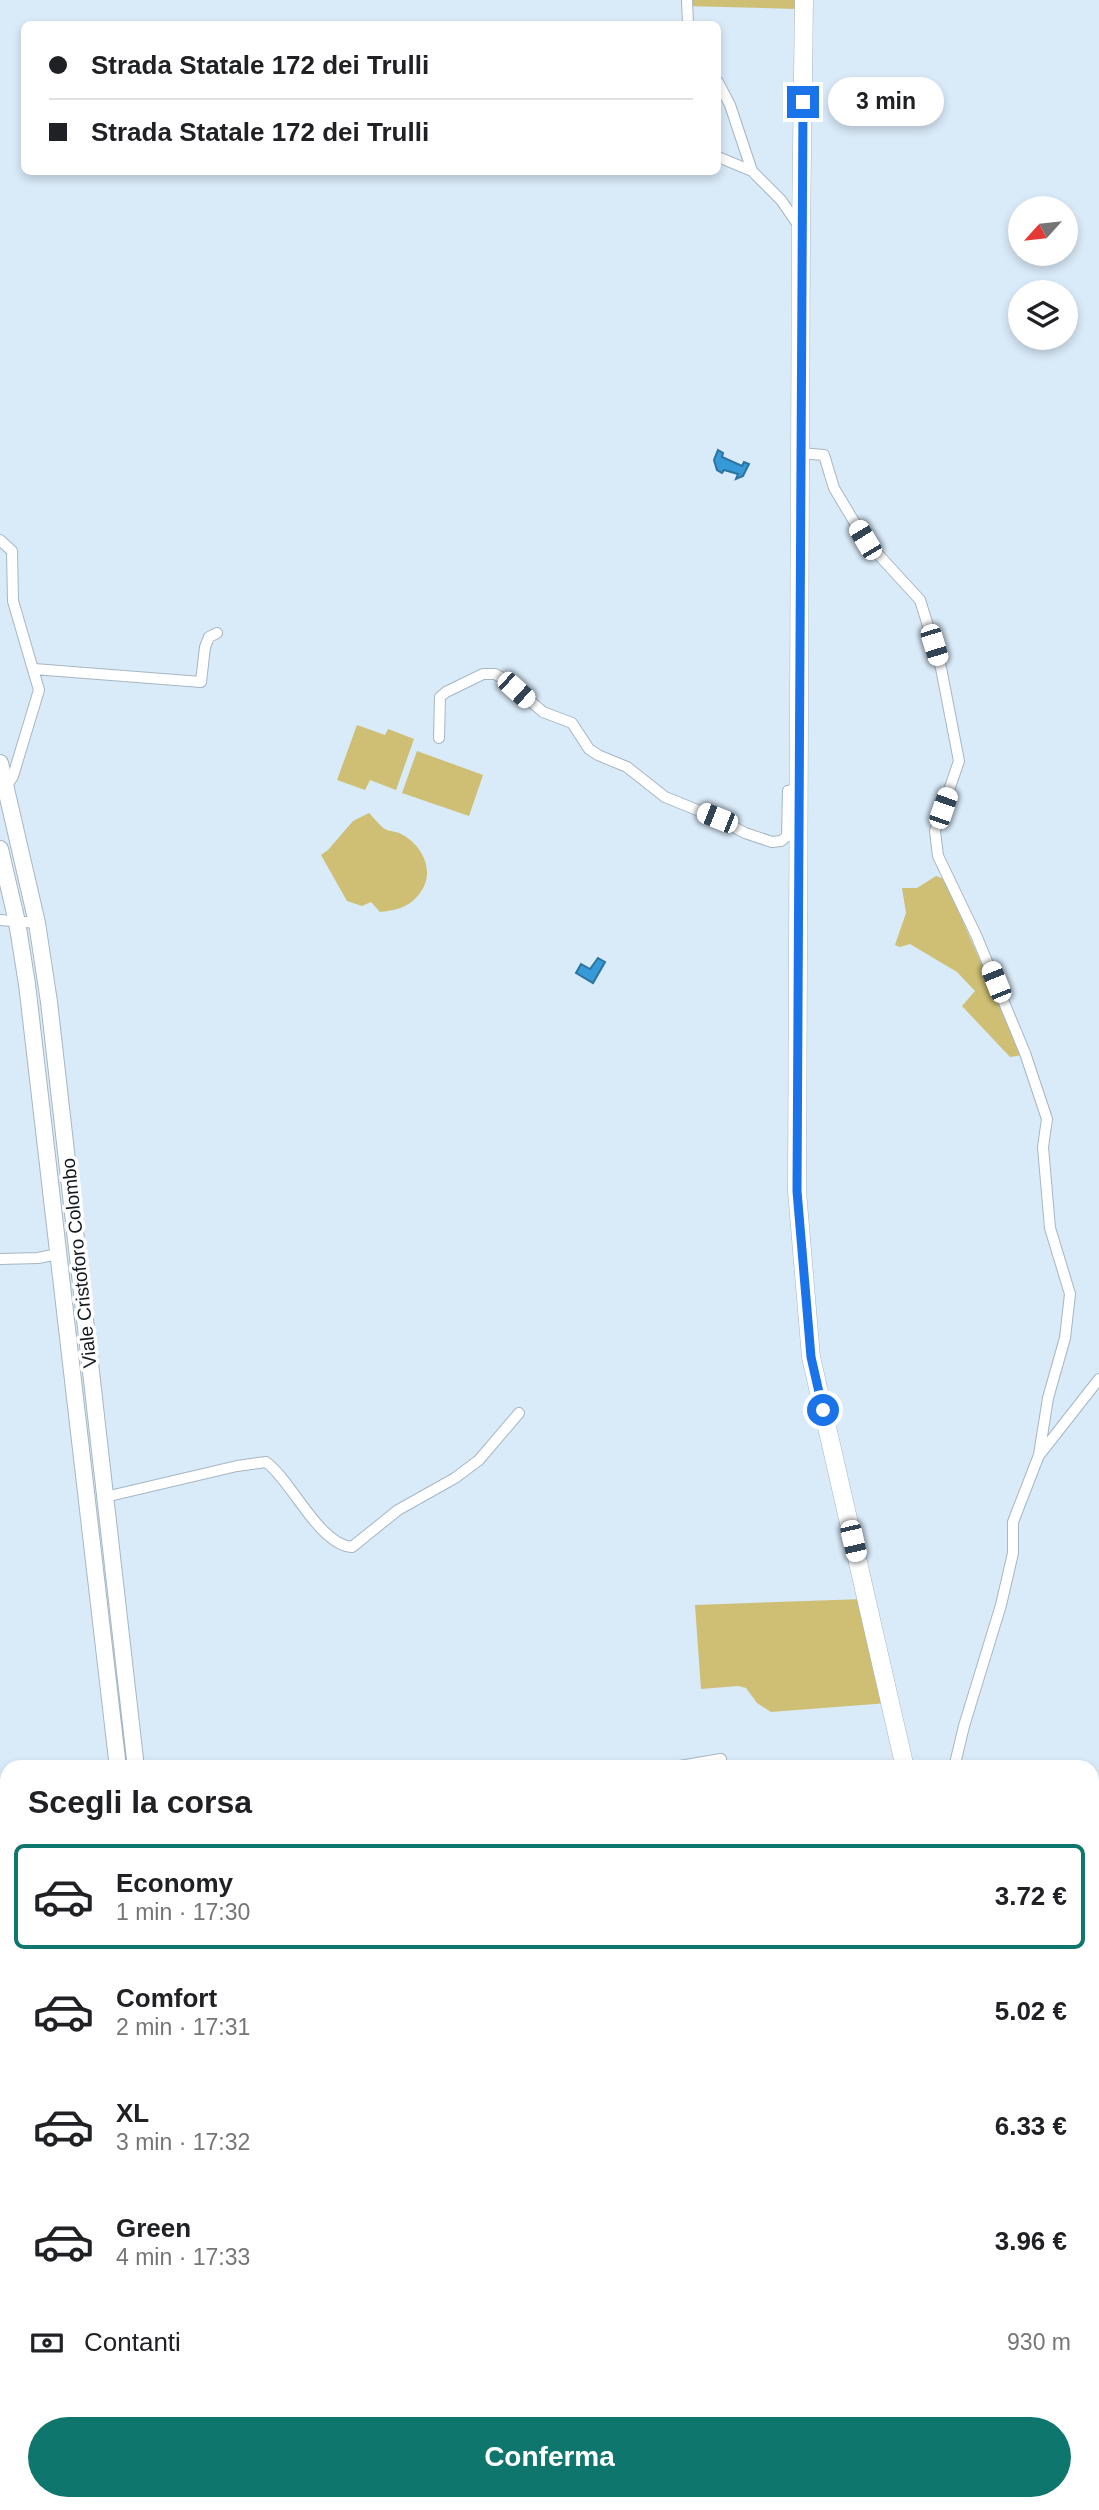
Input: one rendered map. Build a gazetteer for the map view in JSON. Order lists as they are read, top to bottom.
{
  "streets": {
    "main road": ["Viale Cristoforo Colombo"]
  },
  "north": "bottom left",
  "page": {
    "banner": ["Strada Statale 172 dei Trulli", "Strada Statale 172 dei Trulli"],
    "bubble": "3 min",
    "heading": "Scegli la corsa",
    "list": [
      {
        "name": "Economy",
        "note": "1 min · 17:30",
        "value": "3.72 €"
      },
      {
        "name": "Comfort",
        "note": "2 min · 17:31",
        "value": "5.02 €"
      },
      {
        "name": "XL",
        "note": "3 min · 17:32",
        "value": "6.33 €"
      },
      {
        "name": "Green",
        "note": "4 min · 17:33",
        "value": "3.96 €"
      }
    ],
    "pay": ["Contanti", "930 m"],
    "buttons": "Conferma"
  }
}
